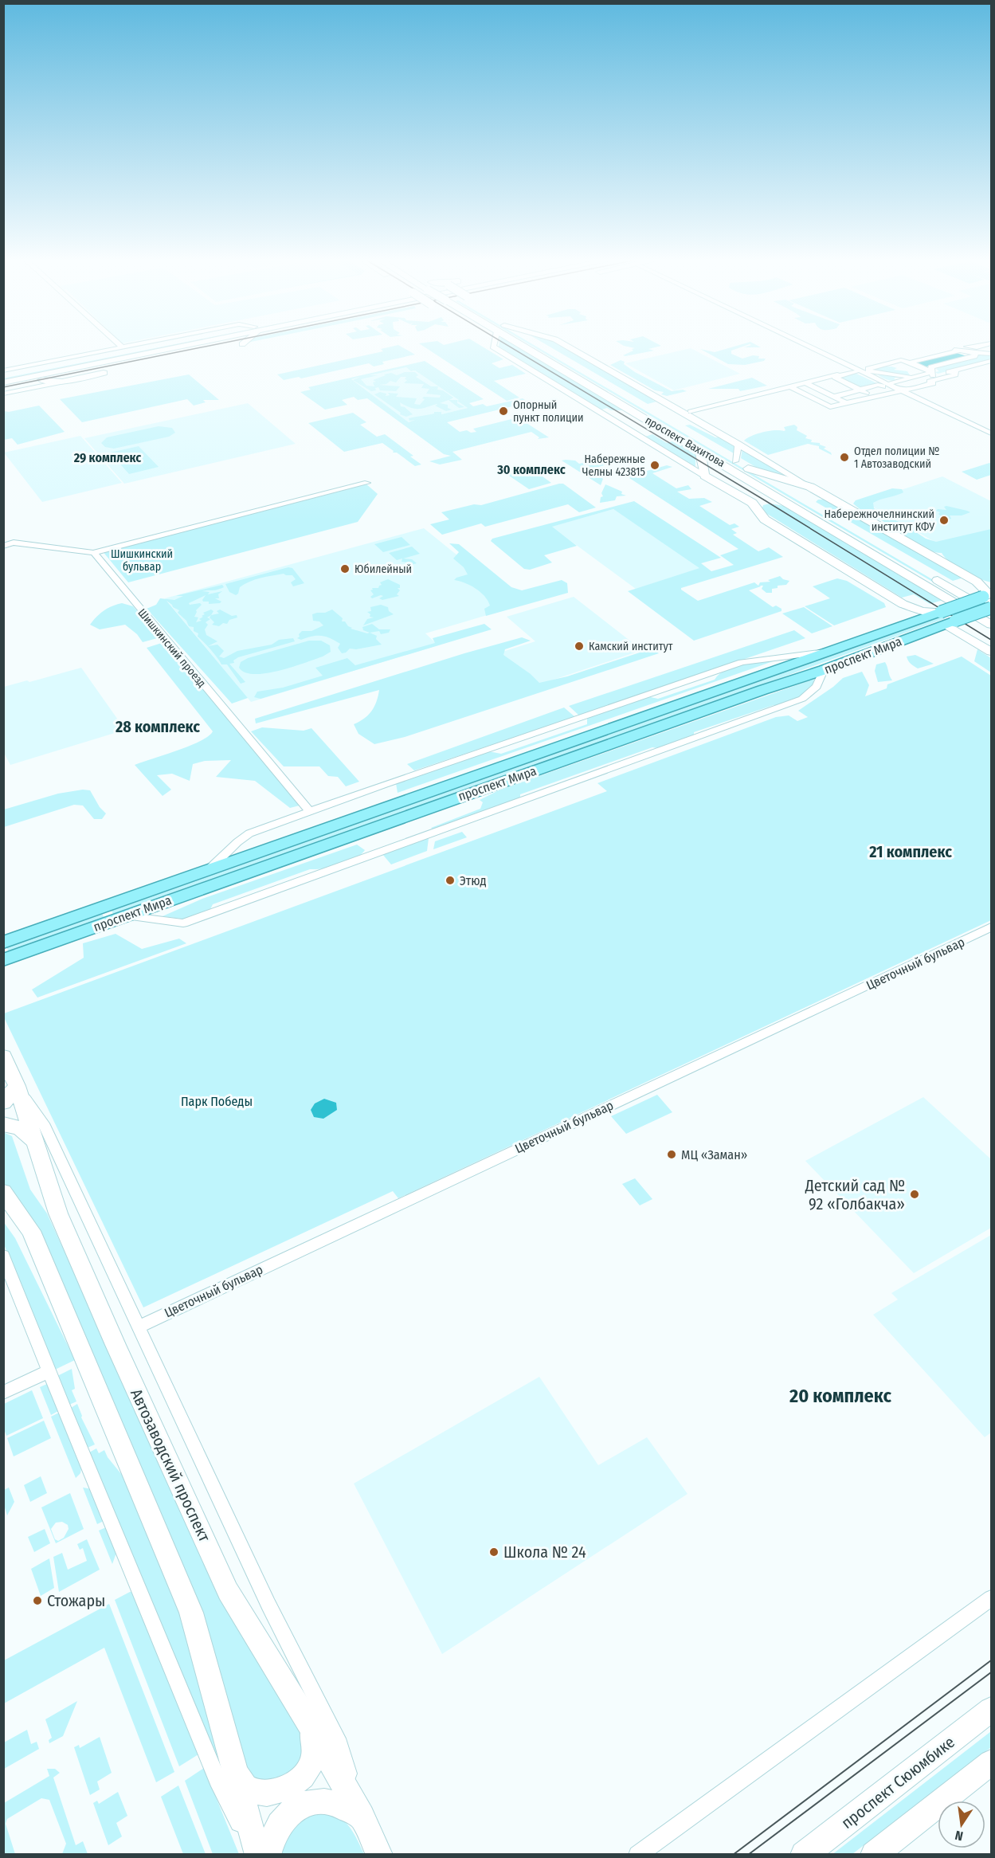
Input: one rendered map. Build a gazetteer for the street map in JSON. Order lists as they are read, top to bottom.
{
  "streets": {
    "main road": [
      "проспект Вахитова",
      "проспект Мира",
      "Автозаводский проспект",
      "проспект Сююмбике"
    ],
    "street": ["Шишкинский проезд", "Цветочный бульвар"]
  },
  "crossings": [
    ["проспект Вахитова", "проспект Мира"]
  ],
  "districts": [
    "29 комплекс",
    "30 комплекс",
    "28 комплекс",
    "21 комплекс",
    "20 комплекс"
  ],
  "parks": ["Шишкинский бульвар", "Парк Победы"],
  "places": [
    "Опорный пункт полиции",
    "Отдел полиции № 1 Автозаводский",
    "Набережные Челны 423815",
    "Набережночелнинский институт КФУ",
    "Юбилейный",
    "Камский институт",
    "Этюд",
    "МЦ «Заман»",
    "Детский сад № 92 «Голбакча»",
    "Школа № 24",
    "Стожары"
  ],
  "north": "bottom"
}
